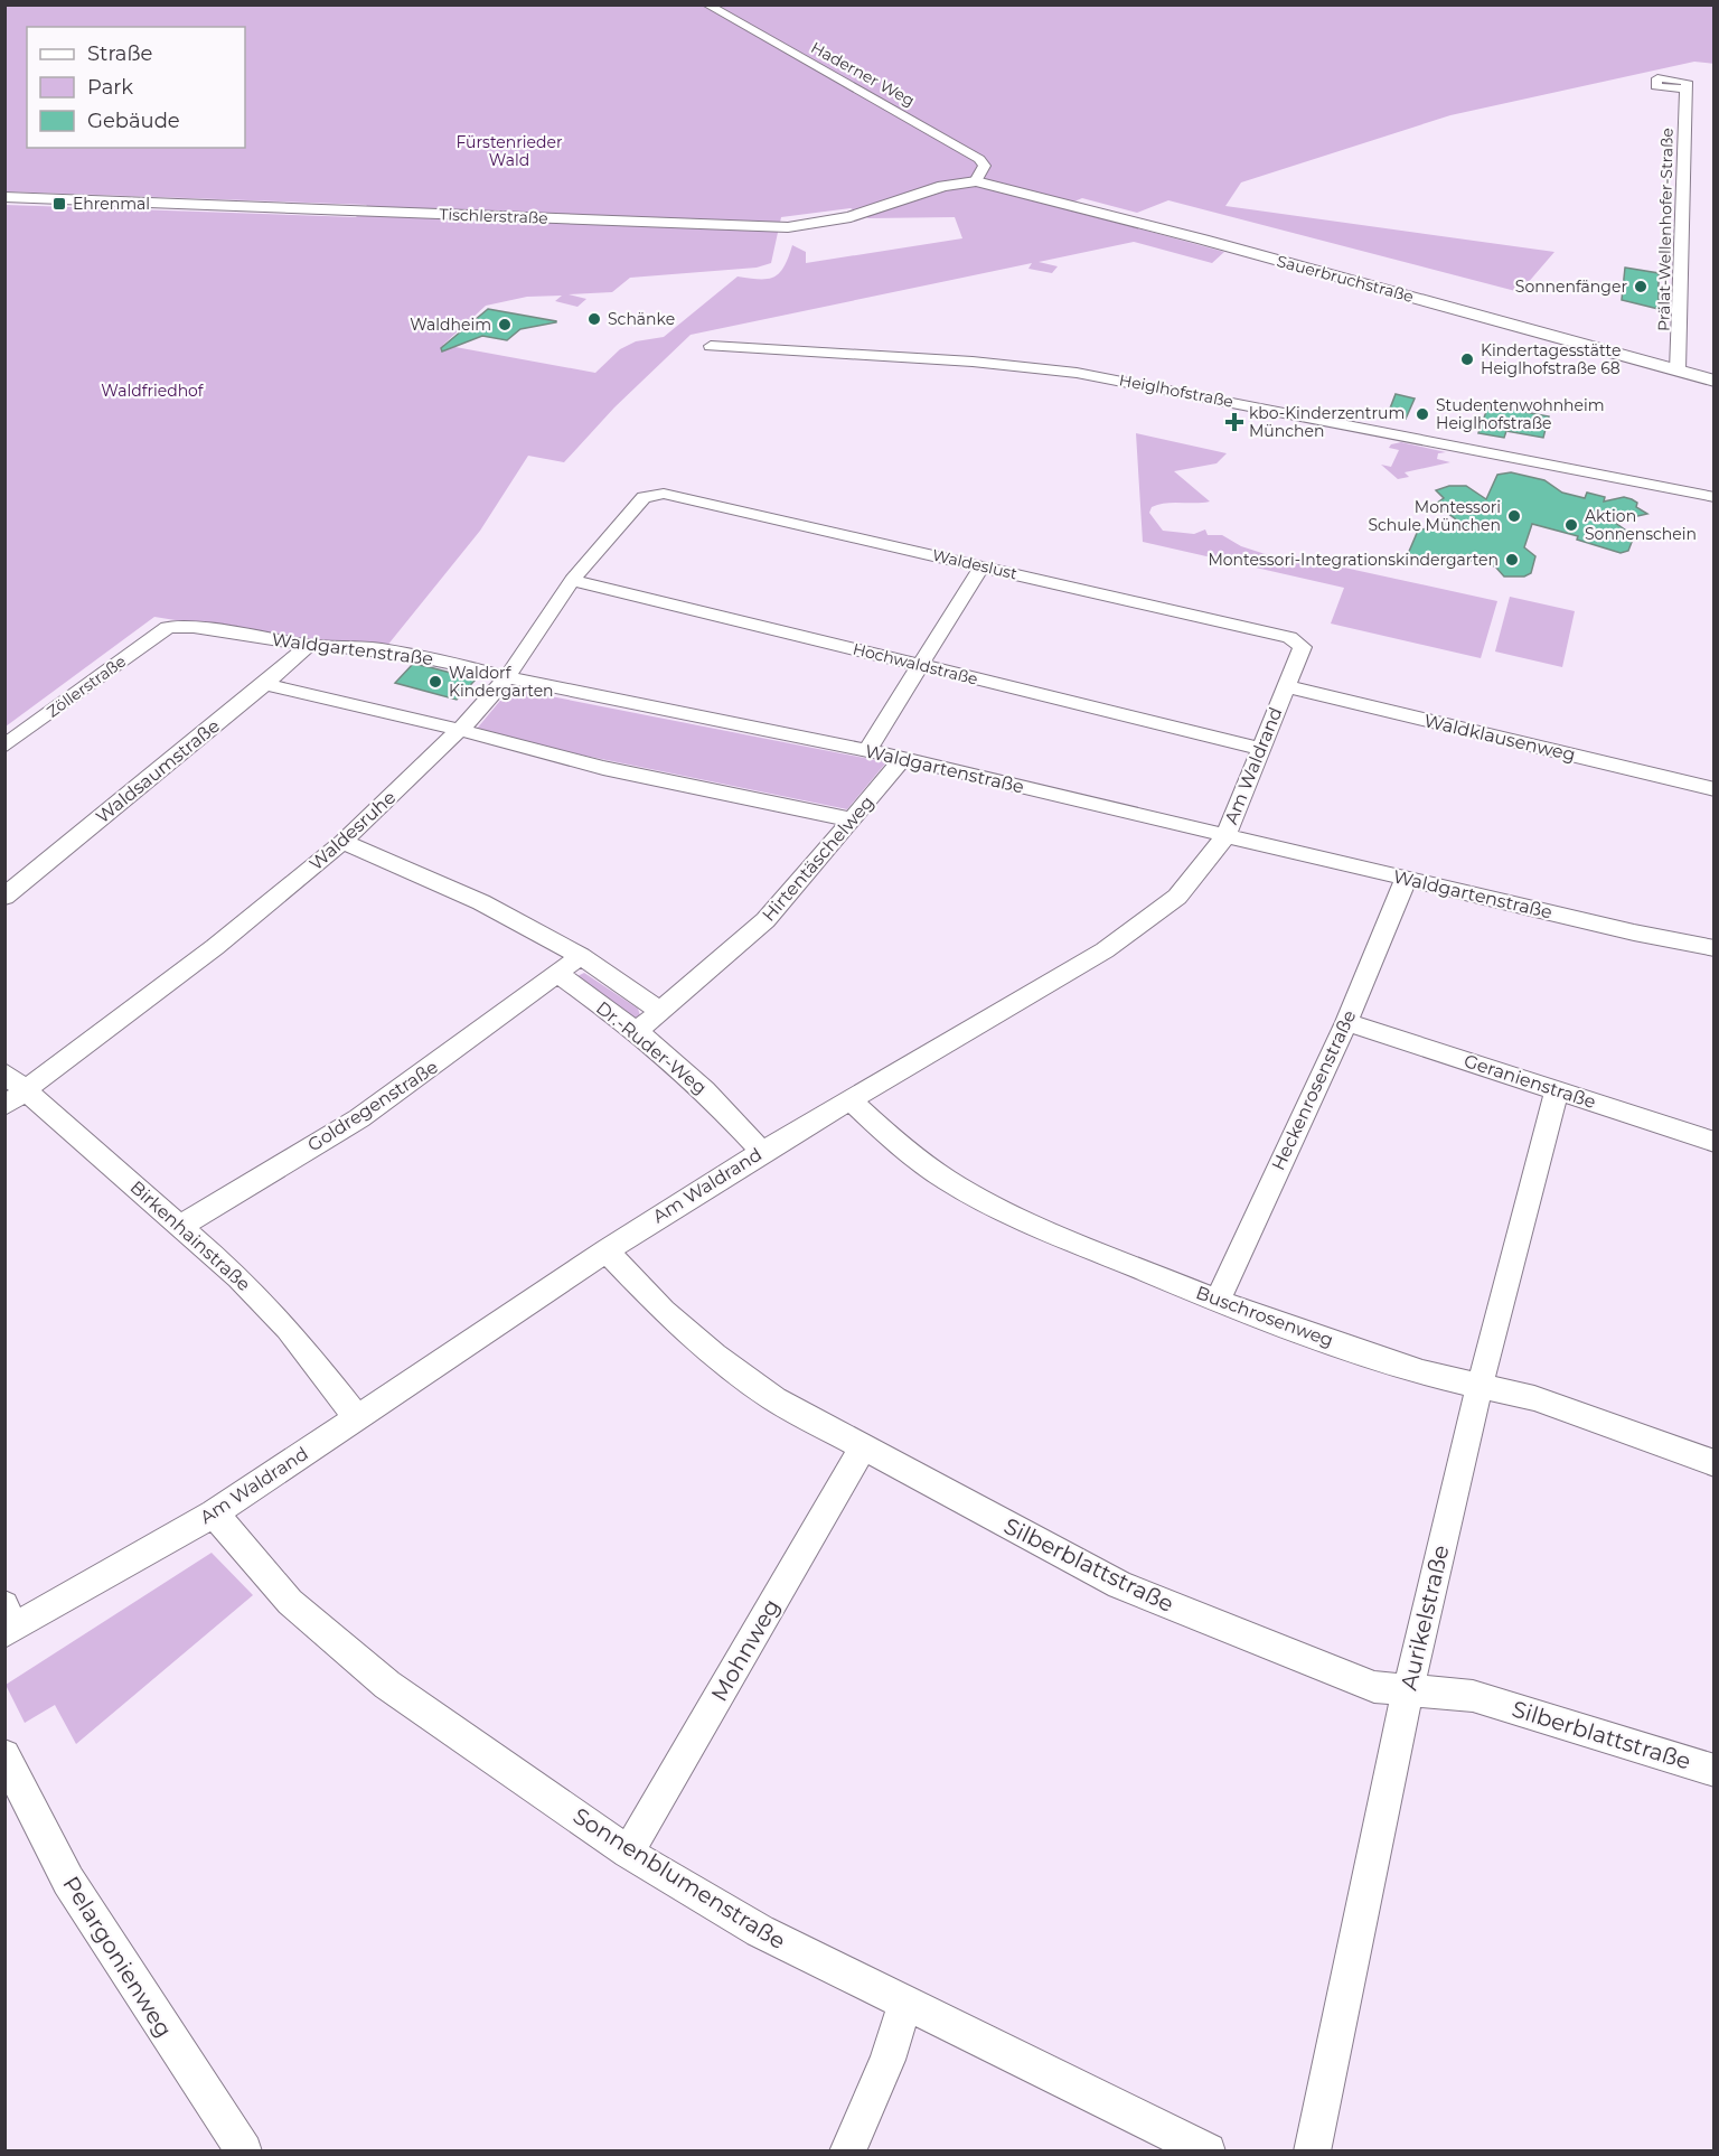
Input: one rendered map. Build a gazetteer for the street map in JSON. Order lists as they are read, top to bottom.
{
  "streets": {
    "street": [
      "Haderner Weg",
      "Tischlerstraße",
      "Prälat-Wellenhofer-Straße",
      "Sauerbruchstraße",
      "Heiglhofstraße",
      "Waldeslust",
      "Waldgartenstraße",
      "Hochwaldstraße",
      "Zöllerstraße",
      "Waldklausenweg",
      "Am Waldrand",
      "Waldsaumstraße",
      "Waldesruhe",
      "Hirtentäschelweg",
      "Dr.-Ruder-Weg",
      "Geranienstraße",
      "Heckenrosenstraße",
      "Goldregenstraße",
      "Birkenhainstraße",
      "Buschrosenweg",
      "Silberblattstraße",
      "Aurikelstraße",
      "Mohnweg",
      "Sonnenblumenstraße",
      "Pelargonienweg"
    ]
  },
  "crossings": [
    ["Haderner Weg", "Tischlerstraße"],
    ["Haderner Weg", "Sauerbruchstraße"],
    ["Tischlerstraße", "Sauerbruchstraße"],
    ["Prälat-Wellenhofer-Straße", "Sauerbruchstraße"],
    ["Waldeslust", "Am Waldrand"],
    ["Waldeslust", "Waldesruhe"],
    ["Waldgartenstraße", "Zöllerstraße"],
    ["Waldgartenstraße", "Am Waldrand"],
    ["Waldgartenstraße", "Waldsaumstraße"],
    ["Waldgartenstraße", "Waldesruhe"],
    ["Waldgartenstraße", "Hirtentäschelweg"],
    ["Waldgartenstraße", "Heckenrosenstraße"],
    ["Hochwaldstraße", "Am Waldrand"],
    ["Hochwaldstraße", "Waldesruhe"],
    ["Waldklausenweg", "Am Waldrand"],
    ["Am Waldrand", "Dr.-Ruder-Weg"],
    ["Am Waldrand", "Birkenhainstraße"],
    ["Am Waldrand", "Buschrosenweg"],
    ["Am Waldrand", "Silberblattstraße"],
    ["Am Waldrand", "Sonnenblumenstraße"],
    ["Waldesruhe", "Dr.-Ruder-Weg"],
    ["Waldesruhe", "Birkenhainstraße"],
    ["Hirtentäschelweg", "Dr.-Ruder-Weg"],
    ["Dr.-Ruder-Weg", "Goldregenstraße"],
    ["Geranienstraße", "Heckenrosenstraße"],
    ["Geranienstraße", "Aurikelstraße"],
    ["Heckenrosenstraße", "Buschrosenweg"],
    ["Goldregenstraße", "Birkenhainstraße"],
    ["Buschrosenweg", "Aurikelstraße"],
    ["Silberblattstraße", "Aurikelstraße"],
    ["Silberblattstraße", "Mohnweg"],
    ["Mohnweg", "Sonnenblumenstraße"]
  ],
  "parks": ["Fürstenrieder Wald", "Waldfriedhof"],
  "places": {
    "transit": ["Ehrenmal"],
    "other": [
      "Sonnenfänger",
      "Schänke",
      "Waldheim",
      "Kindertagesstätte Heiglhofstraße 68",
      "Studentenwohnheim Heiglhofstraße",
      "Montessori Schule München",
      "Aktion Sonnenschein",
      "Montessori-Integrationskindergarten",
      "Waldorf Kindergarten"
    ],
    "health": ["kbo-Kinderzentrum München"]
  },
  "legend": ["Straße", "Park", "Gebäude"]
}
